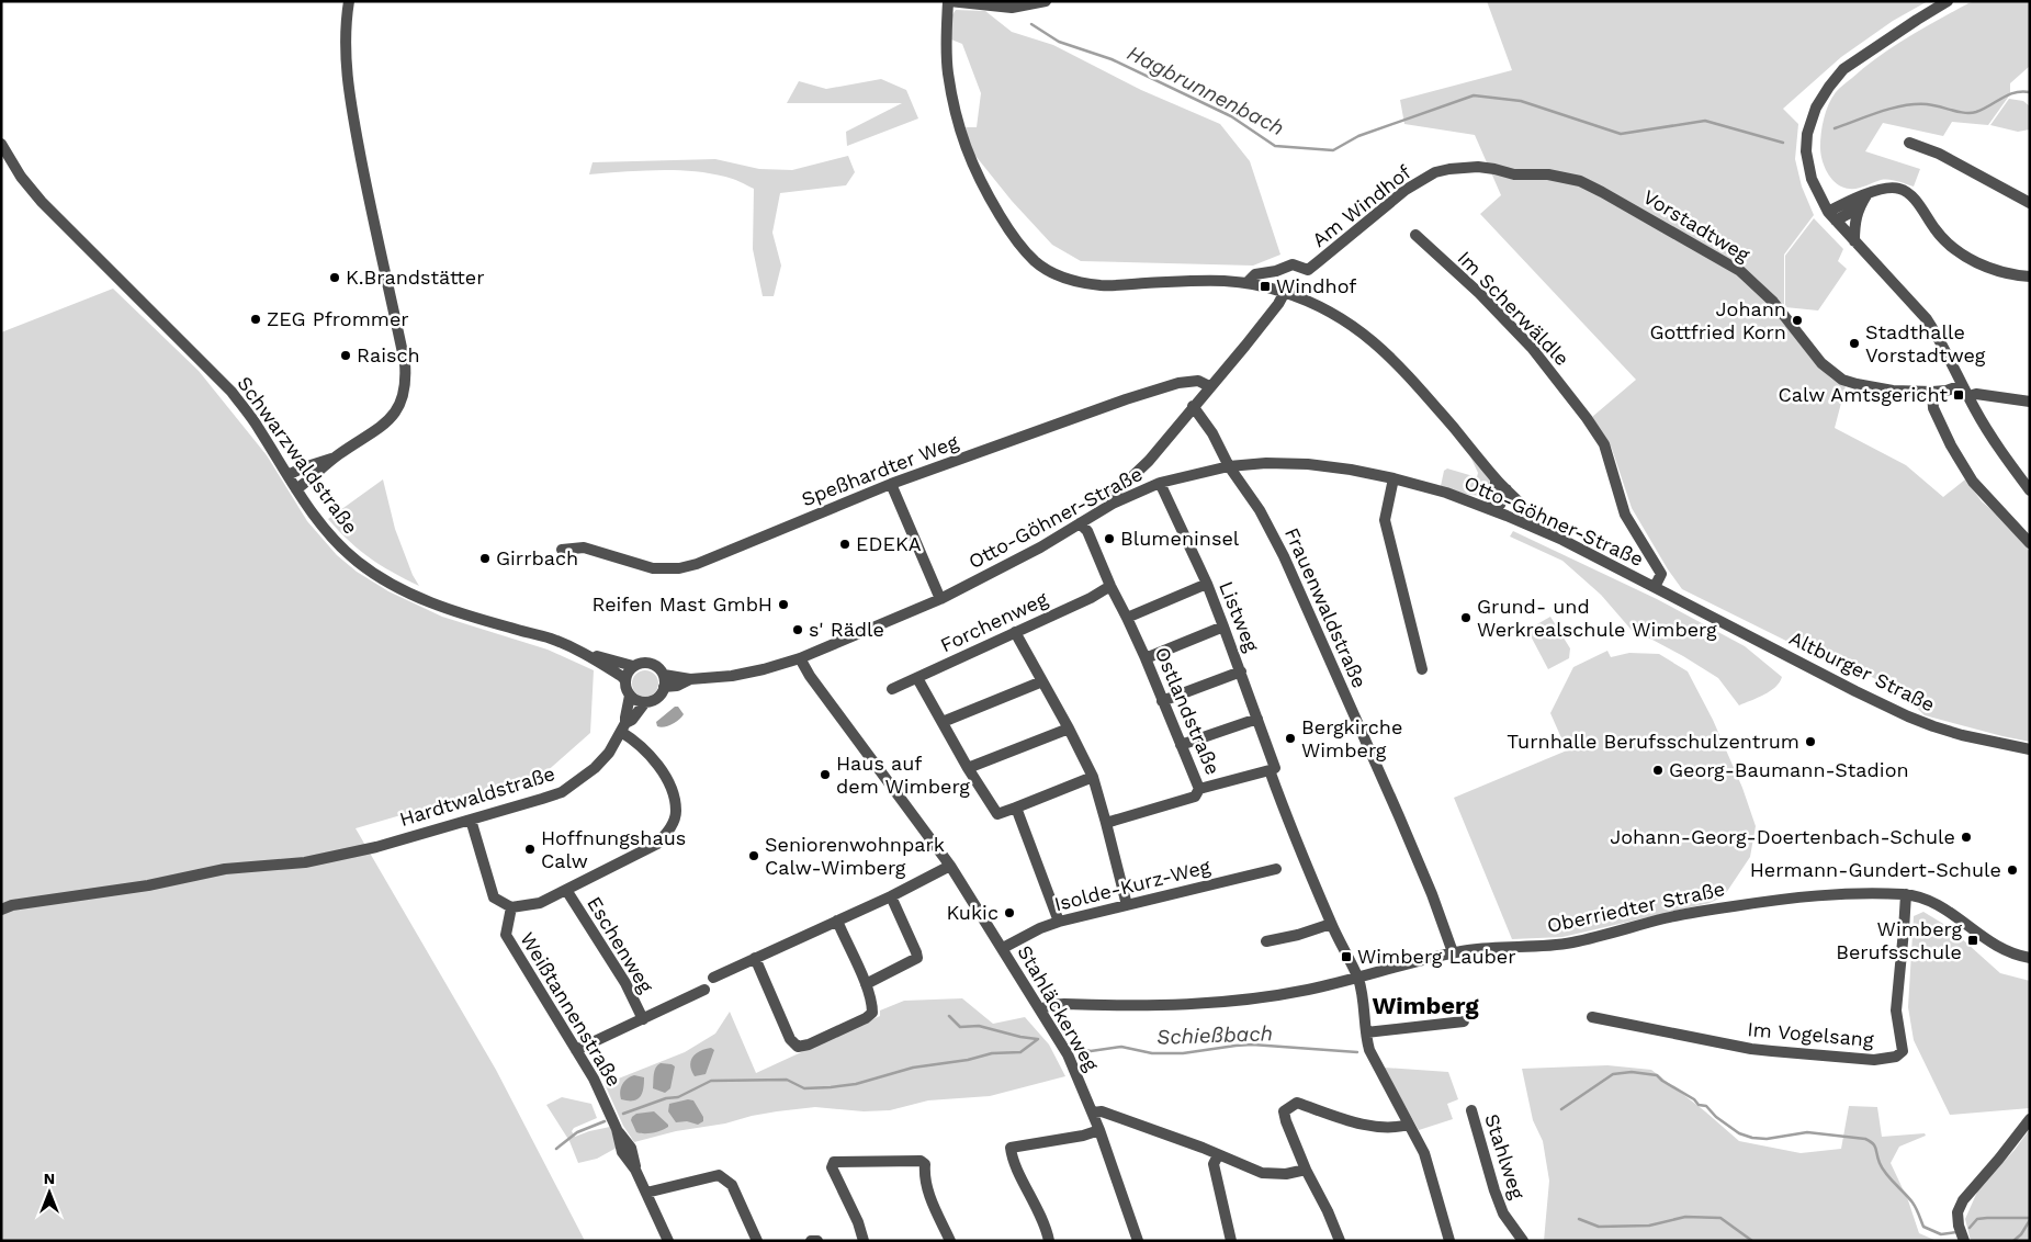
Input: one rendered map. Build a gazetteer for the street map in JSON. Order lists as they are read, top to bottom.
{
  "streets": {
    "street": [
      "Am Windhof",
      "Vorstadtweg",
      "Im Scherwäldle",
      "Schwarzwaldstraße",
      "Speßhardter Weg",
      "Otto-Göhner-Straße",
      "Frauenwaldstraße",
      "Listweg",
      "Forchenweg",
      "Altburger Straße",
      "Ostlandstraße",
      "Hardtwaldstraße",
      "Isolde-Kurz-Weg",
      "Oberriedter Straße",
      "Eschenweg",
      "Stahläckerweg",
      "Weißtannenstraße",
      "Im Vogelsang",
      "Stahlweg"
    ]
  },
  "crossings": [
    ["Am Windhof", "Vorstadtweg"],
    ["Am Windhof", "Otto-Göhner-Straße"],
    ["Im Scherwäldle", "Otto-Göhner-Straße"],
    ["Otto-Göhner-Straße", "Frauenwaldstraße"],
    ["Otto-Göhner-Straße", "Listweg"],
    ["Otto-Göhner-Straße", "Altburger Straße"],
    ["Otto-Göhner-Straße", "Ostlandstraße"],
    ["Otto-Göhner-Straße", "Hardtwaldstraße"],
    ["Otto-Göhner-Straße", "Stahläckerweg"],
    ["Frauenwaldstraße", "Oberriedter Straße"],
    ["Forchenweg", "Ostlandstraße"],
    ["Ostlandstraße", "Oberriedter Straße"],
    ["Isolde-Kurz-Weg", "Stahläckerweg"],
    ["Oberriedter Straße", "Stahläckerweg"],
    ["Oberriedter Straße", "Im Vogelsang"]
  ],
  "districts": ["Wimberg"],
  "water": ["Hagbrunnenbach", "Schießbach"],
  "places": {
    "other": [
      "K.Brandstätter",
      "ZEG Pfrommer",
      "Johann Gottfried Korn",
      "Stadthalle Vorstadtweg",
      "Raisch",
      "Blumeninsel",
      "EDEKA",
      "Girrbach",
      "Reifen Mast GmbH",
      "Grund- und Werkrealschule Wimberg",
      "s' Rädle",
      "Bergkirche Wimberg",
      "Turnhalle Berufsschulzentrum",
      "Georg-Baumann-Stadion",
      "Haus auf dem Wimberg",
      "Johann-Georg-Doertenbach-Schule",
      "Hoffnungshaus Calw",
      "Seniorenwohnpark Calw-Wimberg",
      "Hermann-Gundert-Schule",
      "Kukic"
    ],
    "transit": [
      "Windhof",
      "Calw Amtsgericht",
      "Wimberg Berufsschule",
      "Wimberg Lauber"
    ]
  },
  "north": "top"
}
